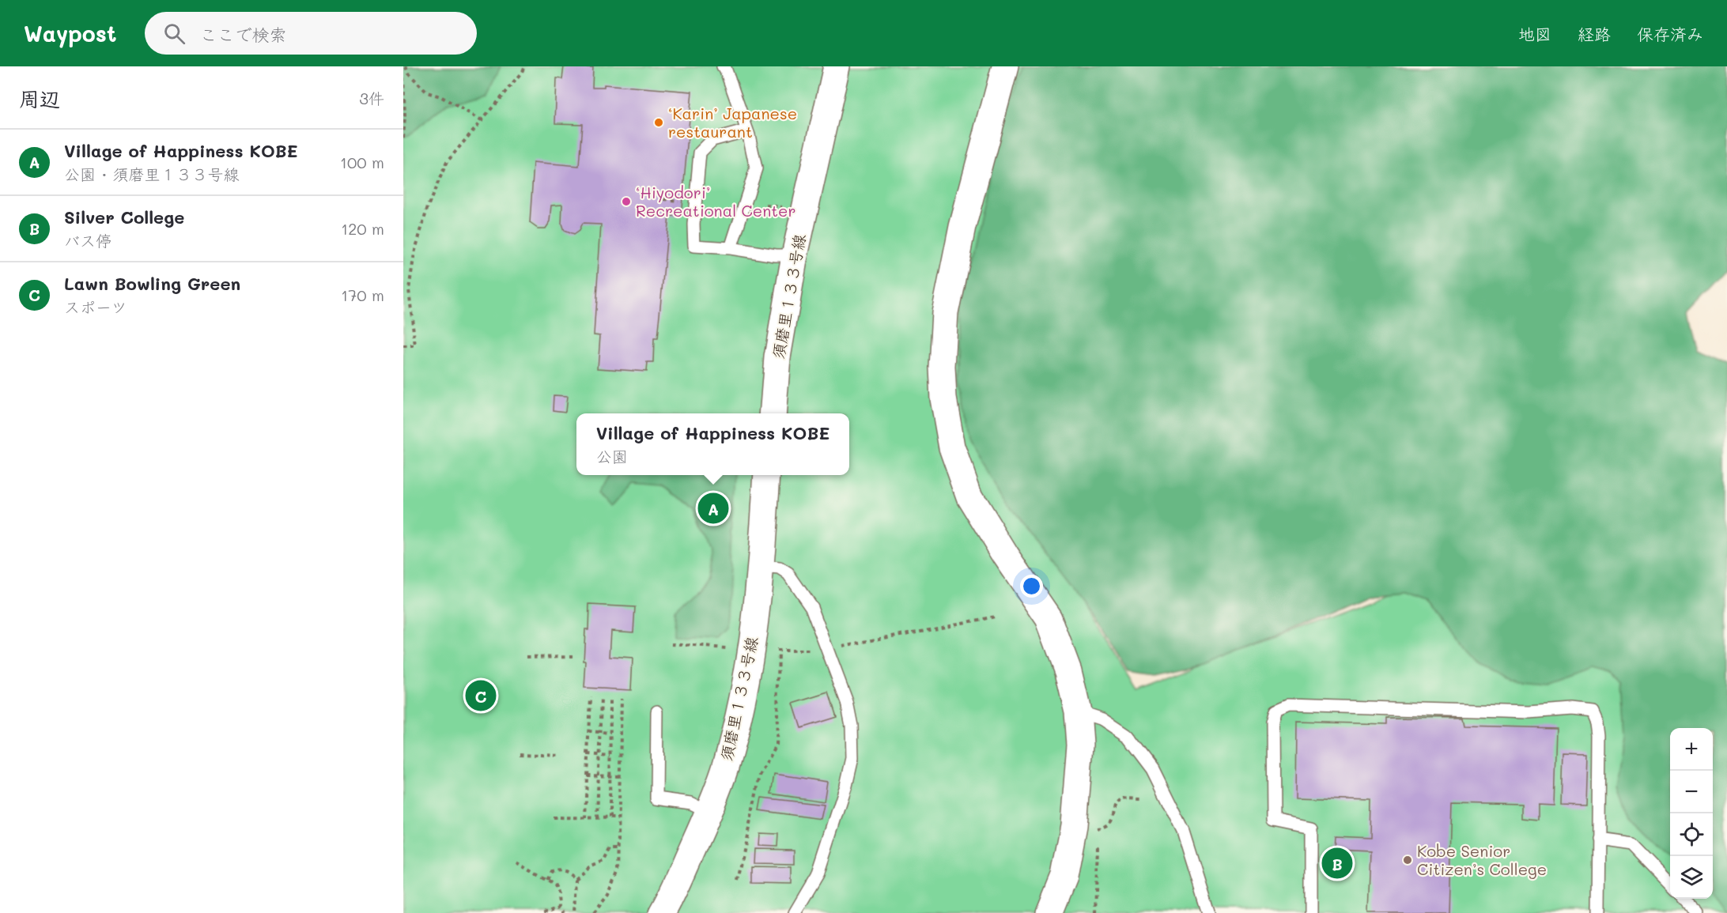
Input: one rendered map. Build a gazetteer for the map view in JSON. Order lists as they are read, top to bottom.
{
  "streets": {
    "street": ["須磨里１３３号線"]
  },
  "places": ["‘Karin’ Japanese restaurant", "‘Hiyodori’ Recreational Center", "Kobe Senior Citizen’s College"],
  "page": {
    "header": "Waypost",
    "search": "ここで検索",
    "nav": ["地図", "経路", "保存済み"],
    "heading": ["周辺", "3件"],
    "list": [
      {
        "mark": "A",
        "name": "Village of Happiness KOBE",
        "note": "公園 · 須磨里１３３号線",
        "value": "100 m"
      },
      {
        "mark": "B",
        "name": "Silver College",
        "note": "バス停",
        "value": "120 m"
      },
      {
        "mark": "C",
        "name": "Lawn Bowling Green",
        "note": "スポーツ",
        "value": "170 m"
      }
    ],
    "popup": ["Village of Happiness KOBE", "公園"],
    "pins": ["A", "C", "B"],
    "map_buttons": ["+", "−"]
  }
}
